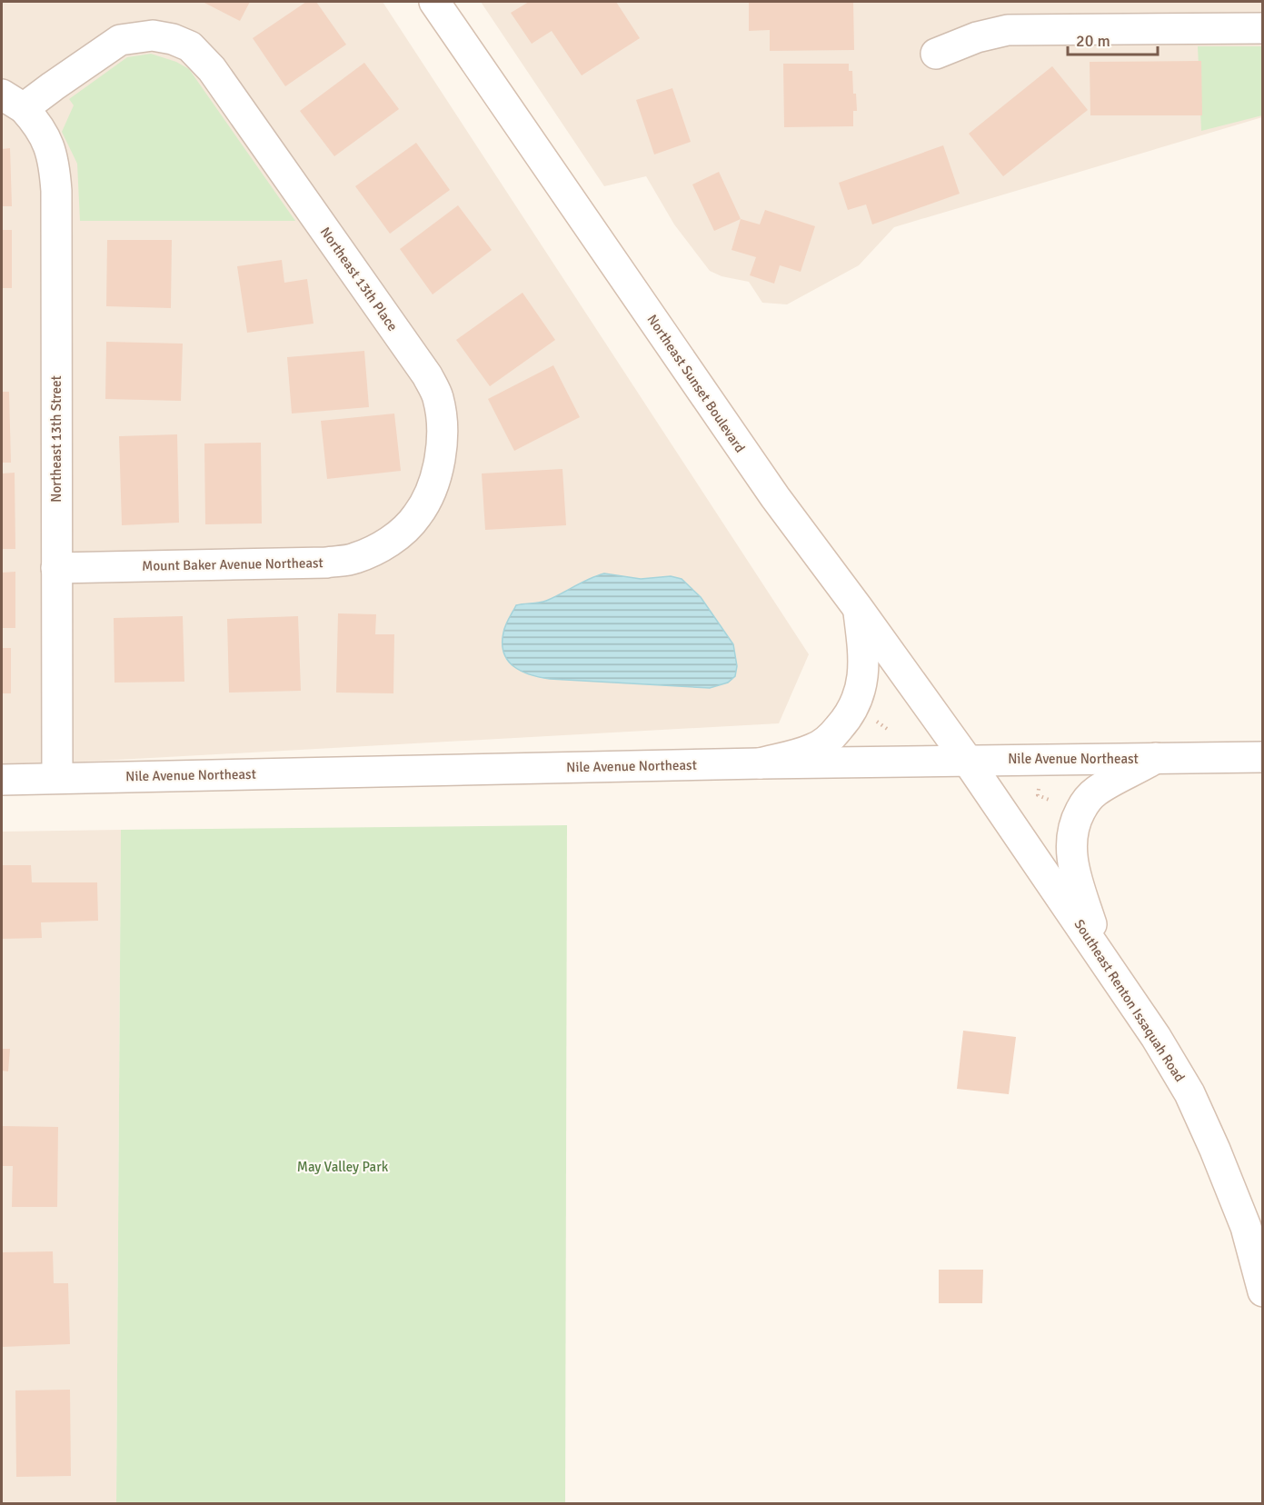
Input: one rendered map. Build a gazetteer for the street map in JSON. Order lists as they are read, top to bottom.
{
  "streets": {
    "street": [
      "Northeast 13th Place",
      "Northeast Sunset Boulevard",
      "Northeast 13th Street",
      "Mount Baker Avenue Northeast",
      "Nile Avenue Northeast",
      "Southeast Renton Issaquah Road"
    ]
  },
  "crossings": [
    ["Northeast 13th Place", "Northeast 13th Street"],
    ["Northeast 13th Place", "Mount Baker Avenue Northeast"],
    ["Northeast Sunset Boulevard", "Nile Avenue Northeast"],
    ["Northeast Sunset Boulevard", "Southeast Renton Issaquah Road"],
    ["Northeast 13th Street", "Mount Baker Avenue Northeast"],
    ["Northeast 13th Street", "Nile Avenue Northeast"],
    ["Nile Avenue Northeast", "Southeast Renton Issaquah Road"]
  ],
  "parks": ["May Valley Park"],
  "scale_bar": "20 m"
}
